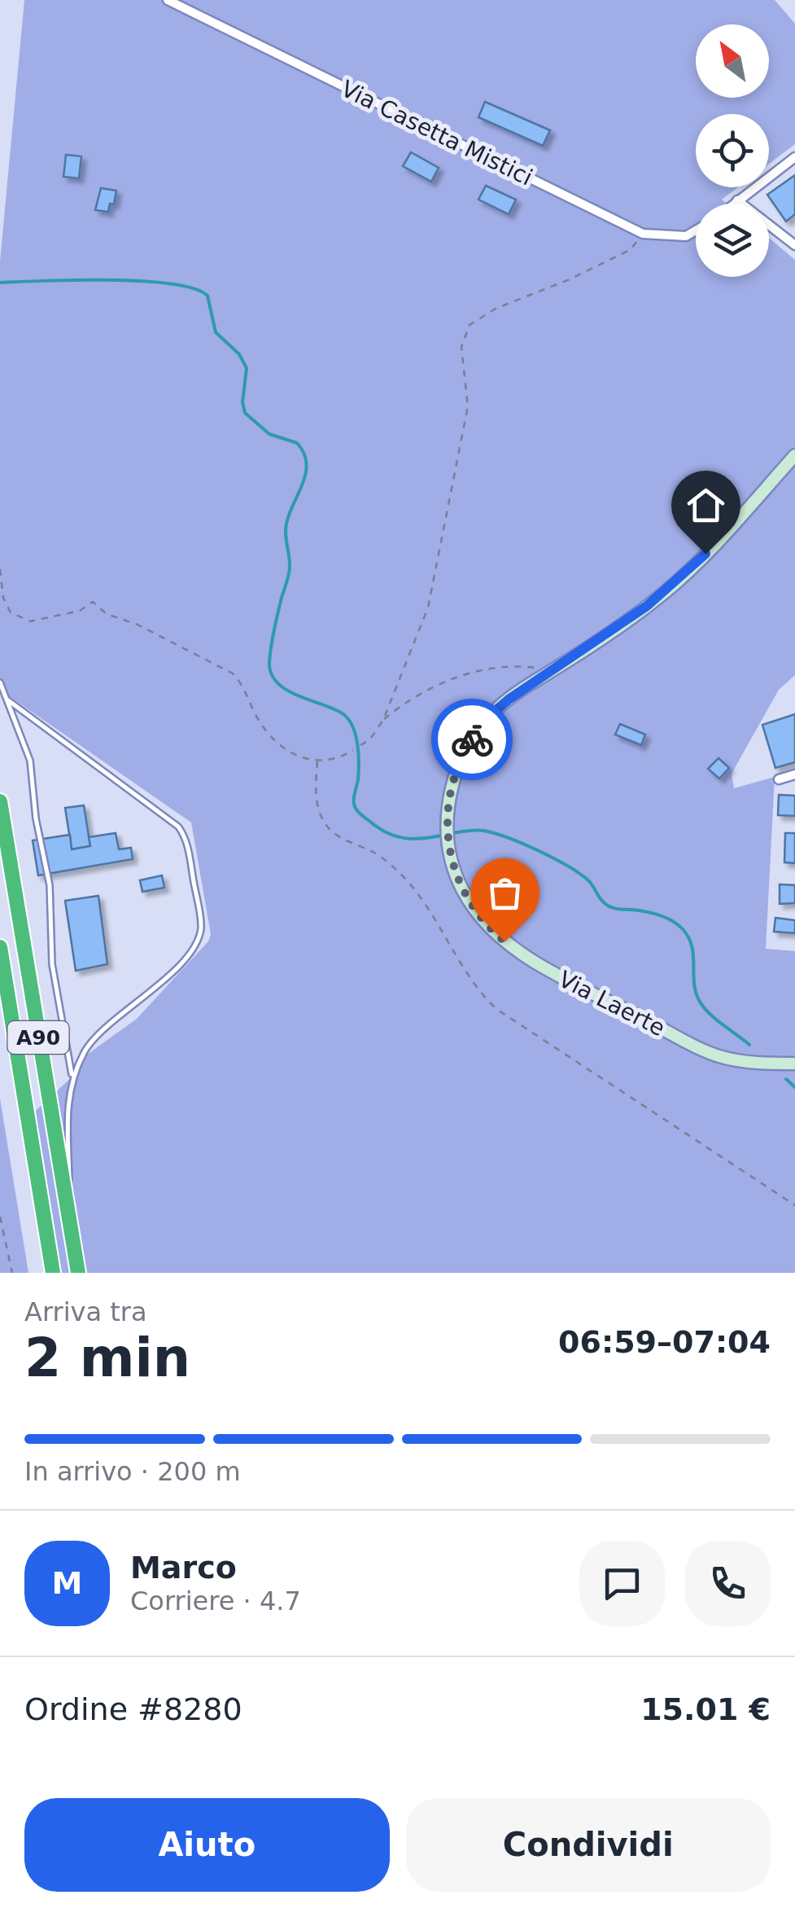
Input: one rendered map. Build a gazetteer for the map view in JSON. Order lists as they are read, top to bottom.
{
  "streets": {
    "highway": ["A90"],
    "street": ["Via Casetta Mistici", "Via Laerte"]
  },
  "north": "top left",
  "page": {
    "heading": ["2 min", "Arriva tra", "06:59–07:04"],
    "panel": [
      "Marco",
      "Corriere · 4.7",
      "Ordine #8280",
      "15.01 €"
    ],
    "bar": "In arrivo · 200 m",
    "round": "M",
    "buttons": ["Aiuto", "Condividi"]
  }
}
